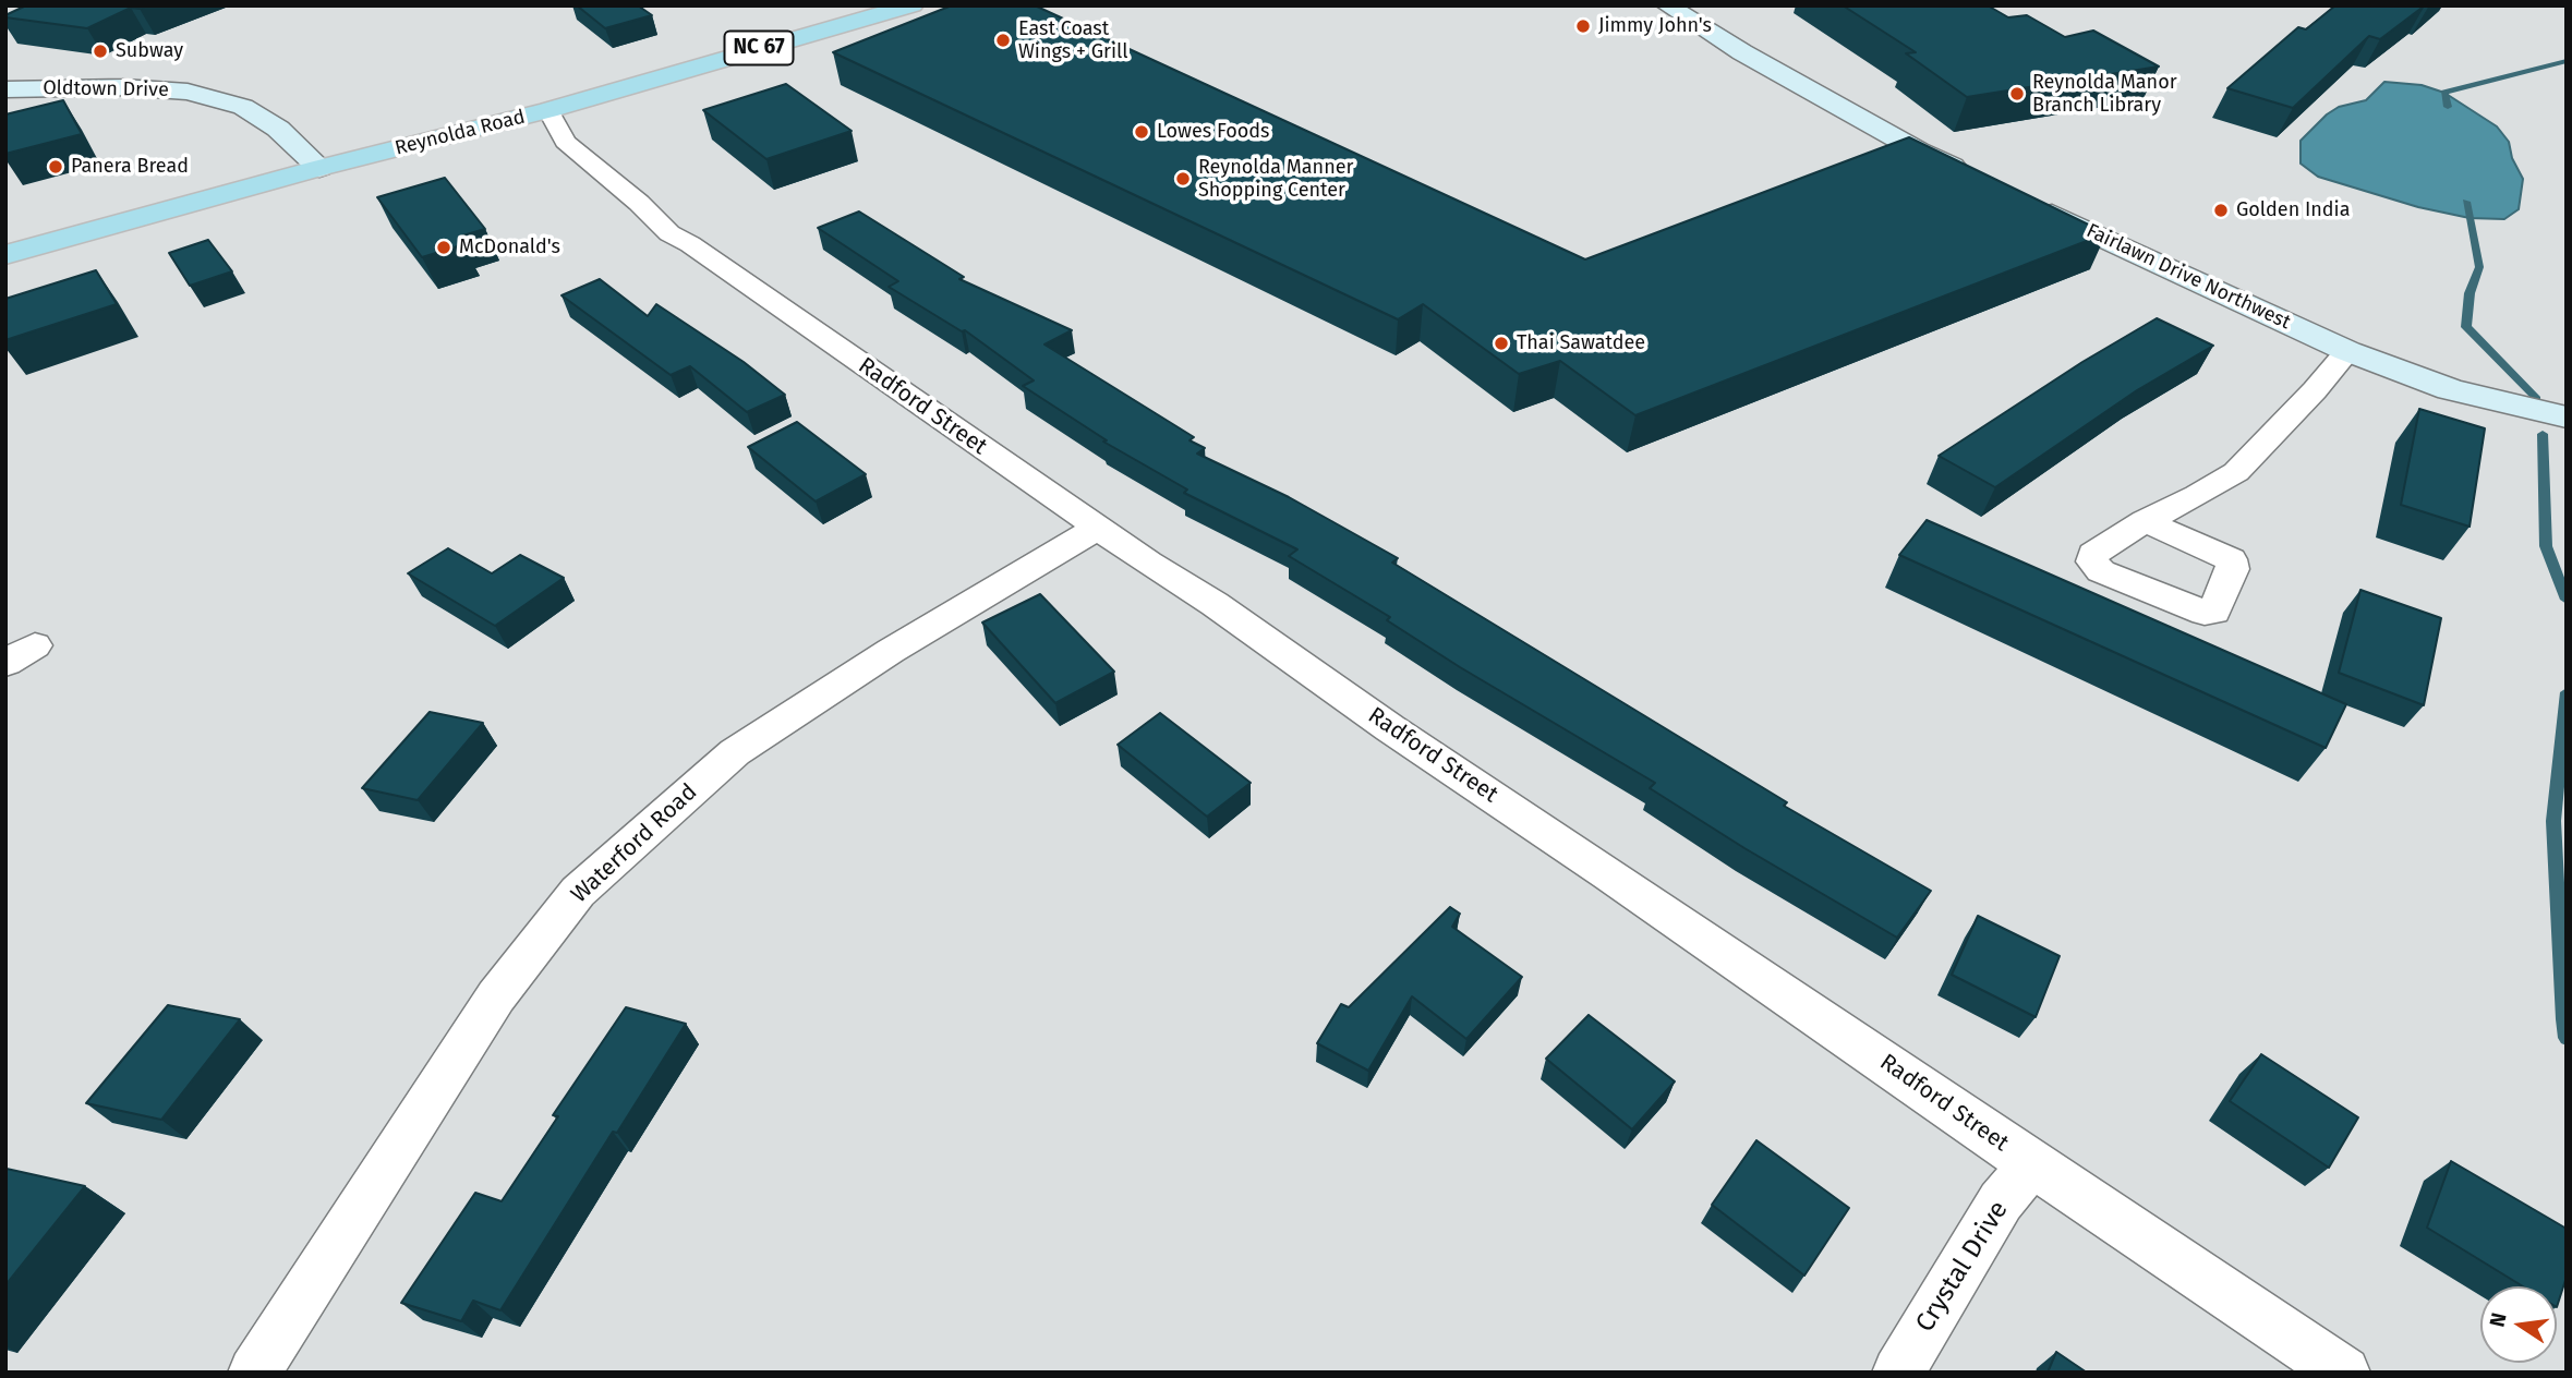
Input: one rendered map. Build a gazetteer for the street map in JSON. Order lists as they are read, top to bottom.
{
  "streets": {
    "main road": ["NC 67", "Reynolda Road"],
    "street": [
      "Oldtown Drive",
      "Fairlawn Drive Northwest",
      "Radford Street",
      "Waterford Road",
      "Crystal Drive"
    ]
  },
  "crossings": [
    ["Oldtown Drive", "Reynolda Road"],
    ["Reynolda Road", "Radford Street"],
    ["Radford Street", "Waterford Road"],
    ["Radford Street", "Crystal Drive"]
  ],
  "places": [
    "Jimmy John's",
    "East Coast Wings + Grill",
    "Subway",
    "Reynolda Manor Branch Library",
    "Lowes Foods",
    "Panera Bread",
    "Reynolda Manner Shopping Center",
    "Golden India",
    "McDonald's",
    "Thai Sawatdee"
  ],
  "north": "left"
}
